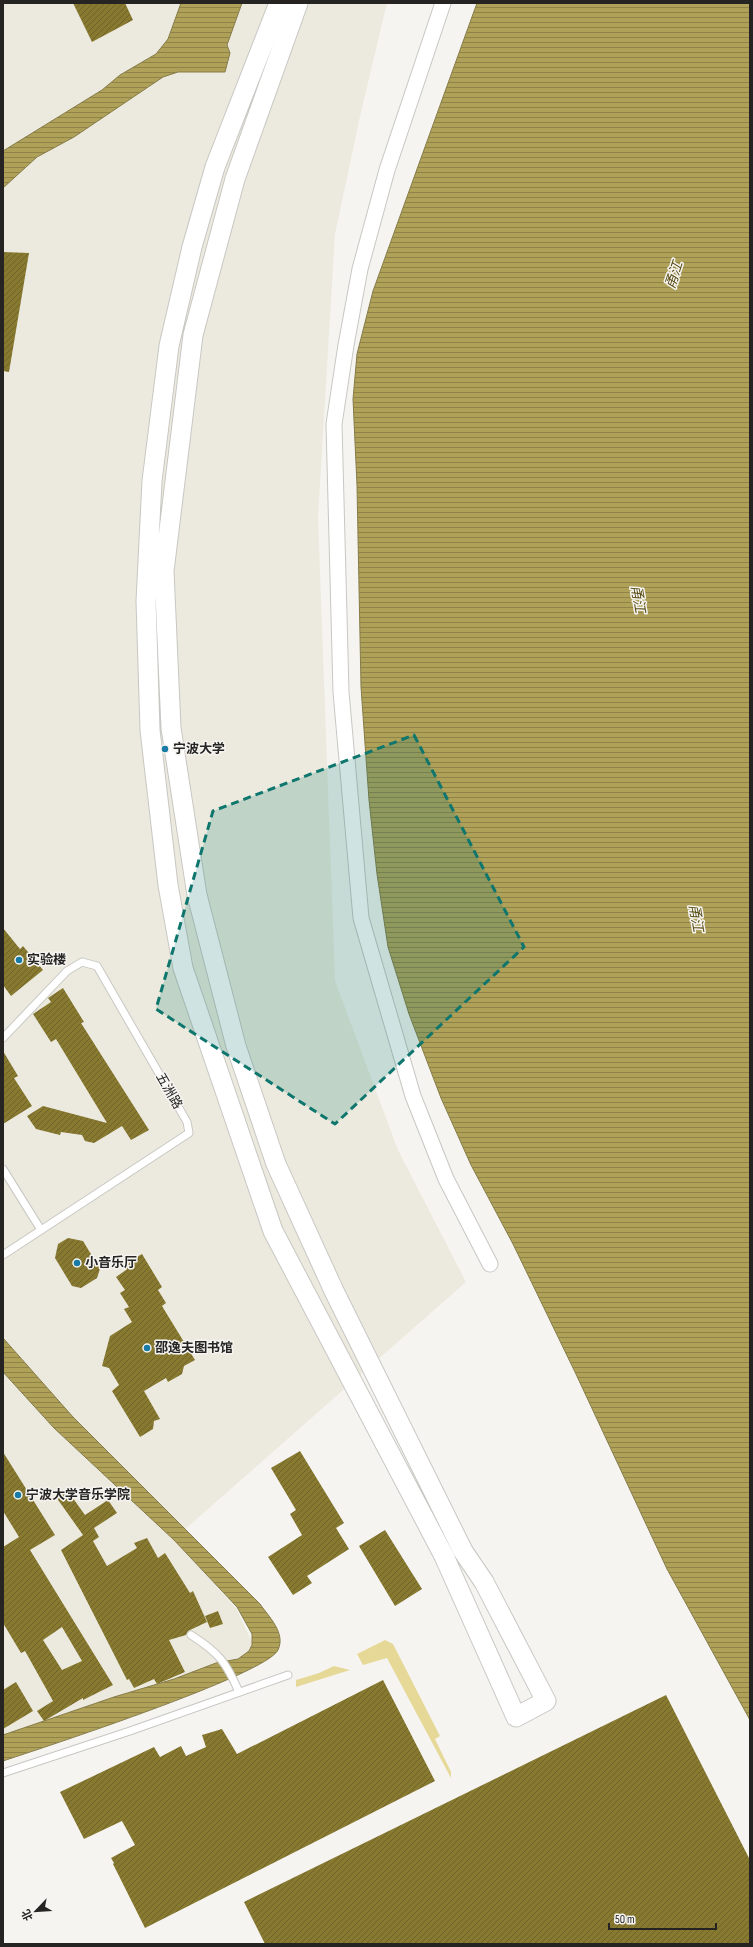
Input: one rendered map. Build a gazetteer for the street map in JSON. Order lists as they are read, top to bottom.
{
  "streets": {
    "lane": ["五洲路"]
  },
  "water": ["甬江"],
  "places": [
    "宁波大学",
    "实验楼",
    "小音乐厅",
    "邵逸夫图书馆",
    "宁波大学音乐学院"
  ],
  "scale_bar": "50 m",
  "north": "bottom left"
}
